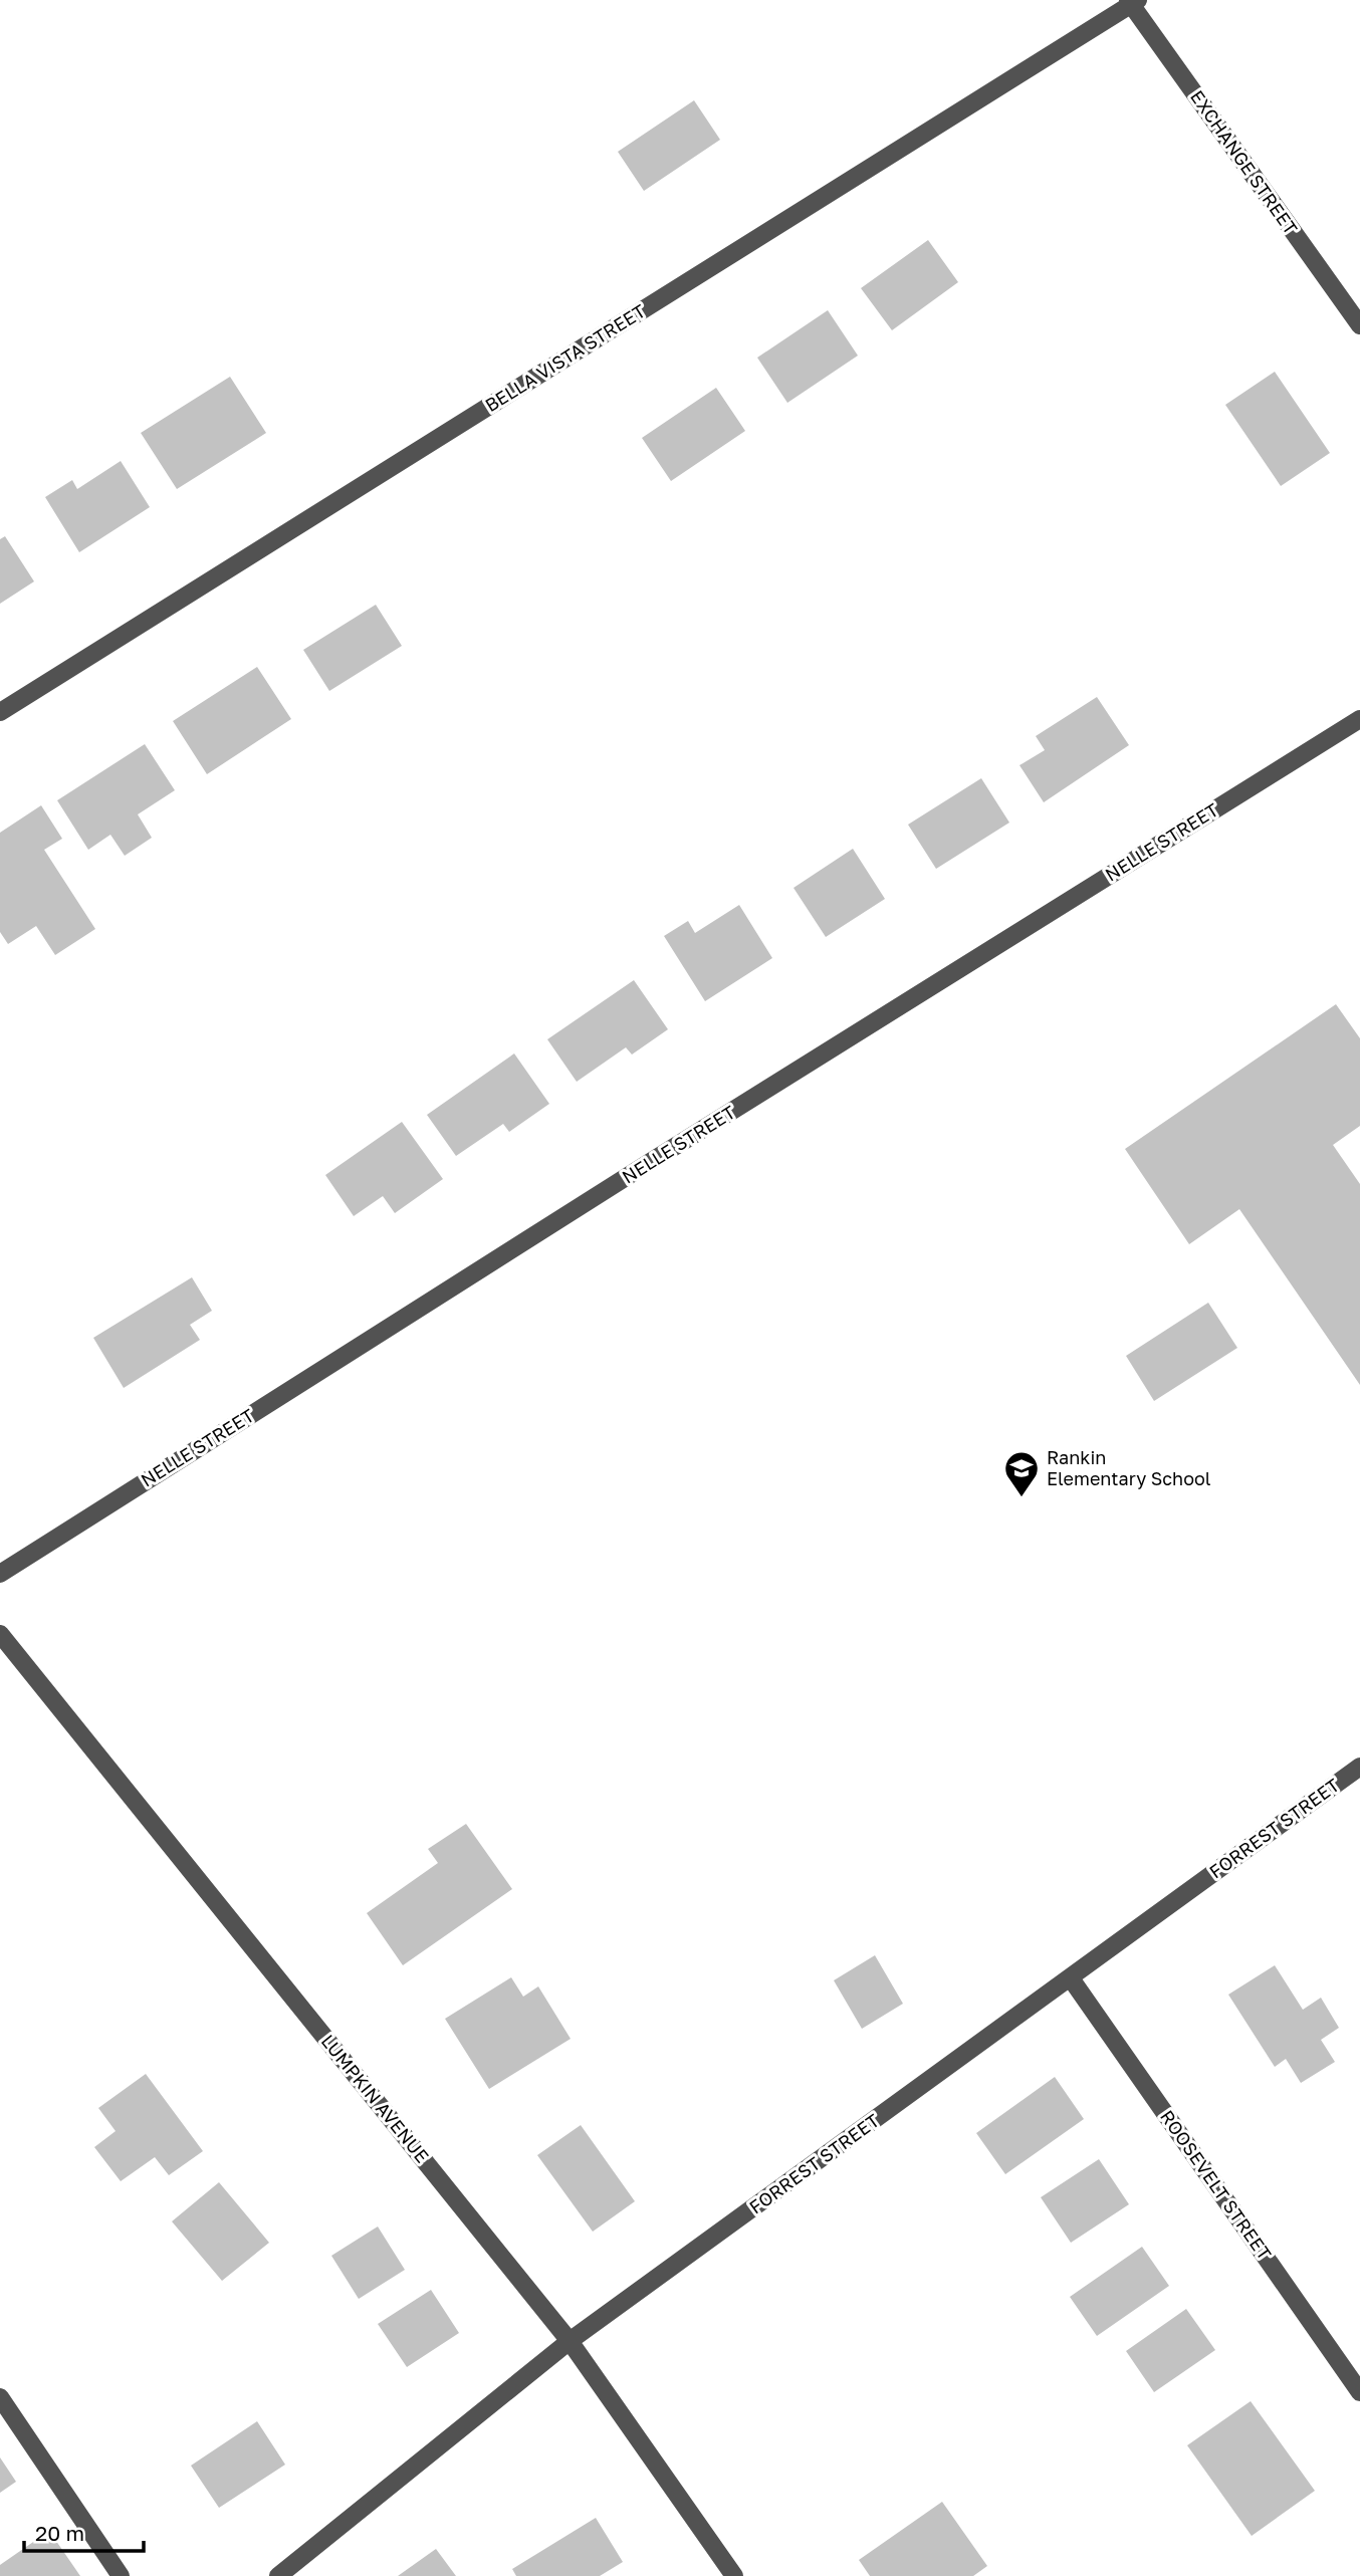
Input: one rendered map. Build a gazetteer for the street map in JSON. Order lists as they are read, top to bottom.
{
  "streets": {
    "street": [
      "EXCHANGE STREET",
      "BELLA VISTA STREET",
      "NELLE STREET",
      "FORREST STREET",
      "LUMPKIN AVENUE",
      "ROOSEVELT STREET"
    ]
  },
  "crossings": [
    ["EXCHANGE STREET", "BELLA VISTA STREET"],
    ["FORREST STREET", "LUMPKIN AVENUE"],
    ["FORREST STREET", "ROOSEVELT STREET"]
  ],
  "places": {
    "school or university": ["Rankin Elementary School"]
  },
  "scale_bar": "20 m"
}
